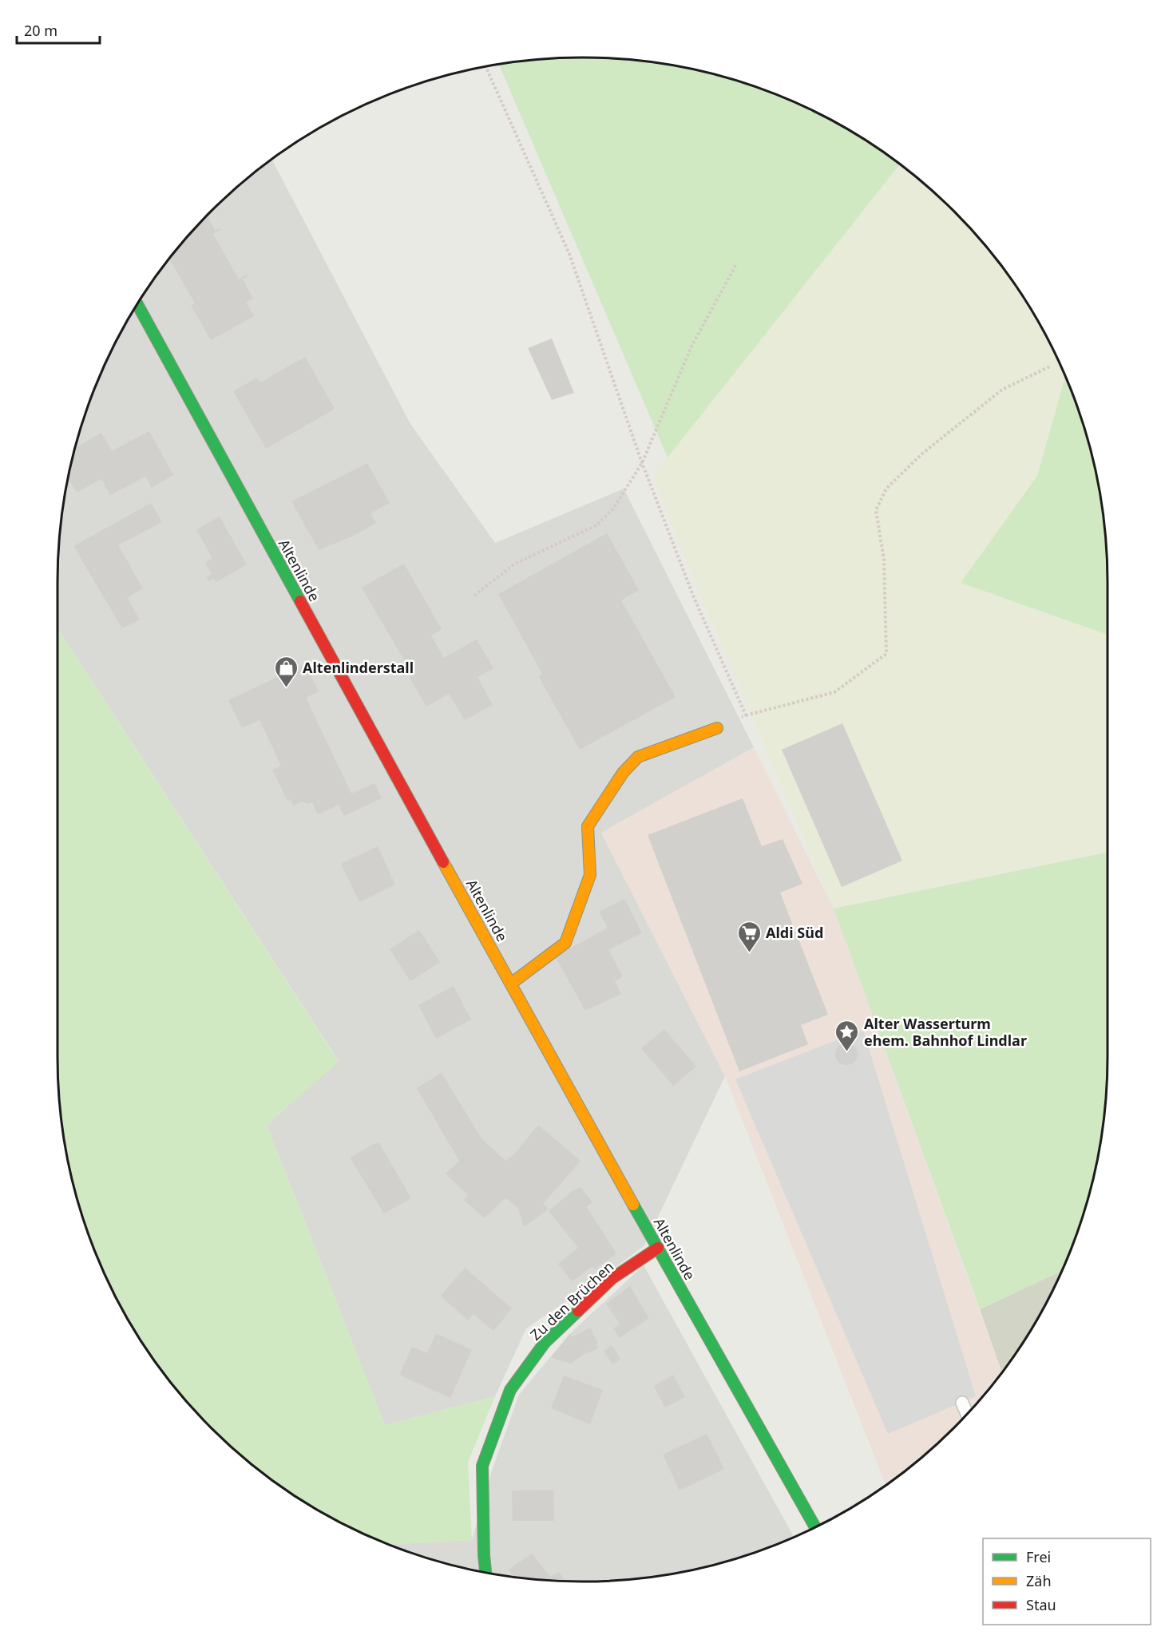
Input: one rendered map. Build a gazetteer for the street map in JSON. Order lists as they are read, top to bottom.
{
  "streets": {
    "street": ["Altenlinde", "Zu den Brüchen"]
  },
  "crossings": [
    ["Altenlinde", "Zu den Brüchen"]
  ],
  "places": {
    "shop": ["Altenlinderstall"],
    "supermarket": ["Aldi Süd"],
    "place": ["Alter Wasserturm ehem. Bahnhof Lindlar"]
  },
  "legend": ["Frei", "Zäh", "Stau"],
  "scale_bar": "20 m"
}
